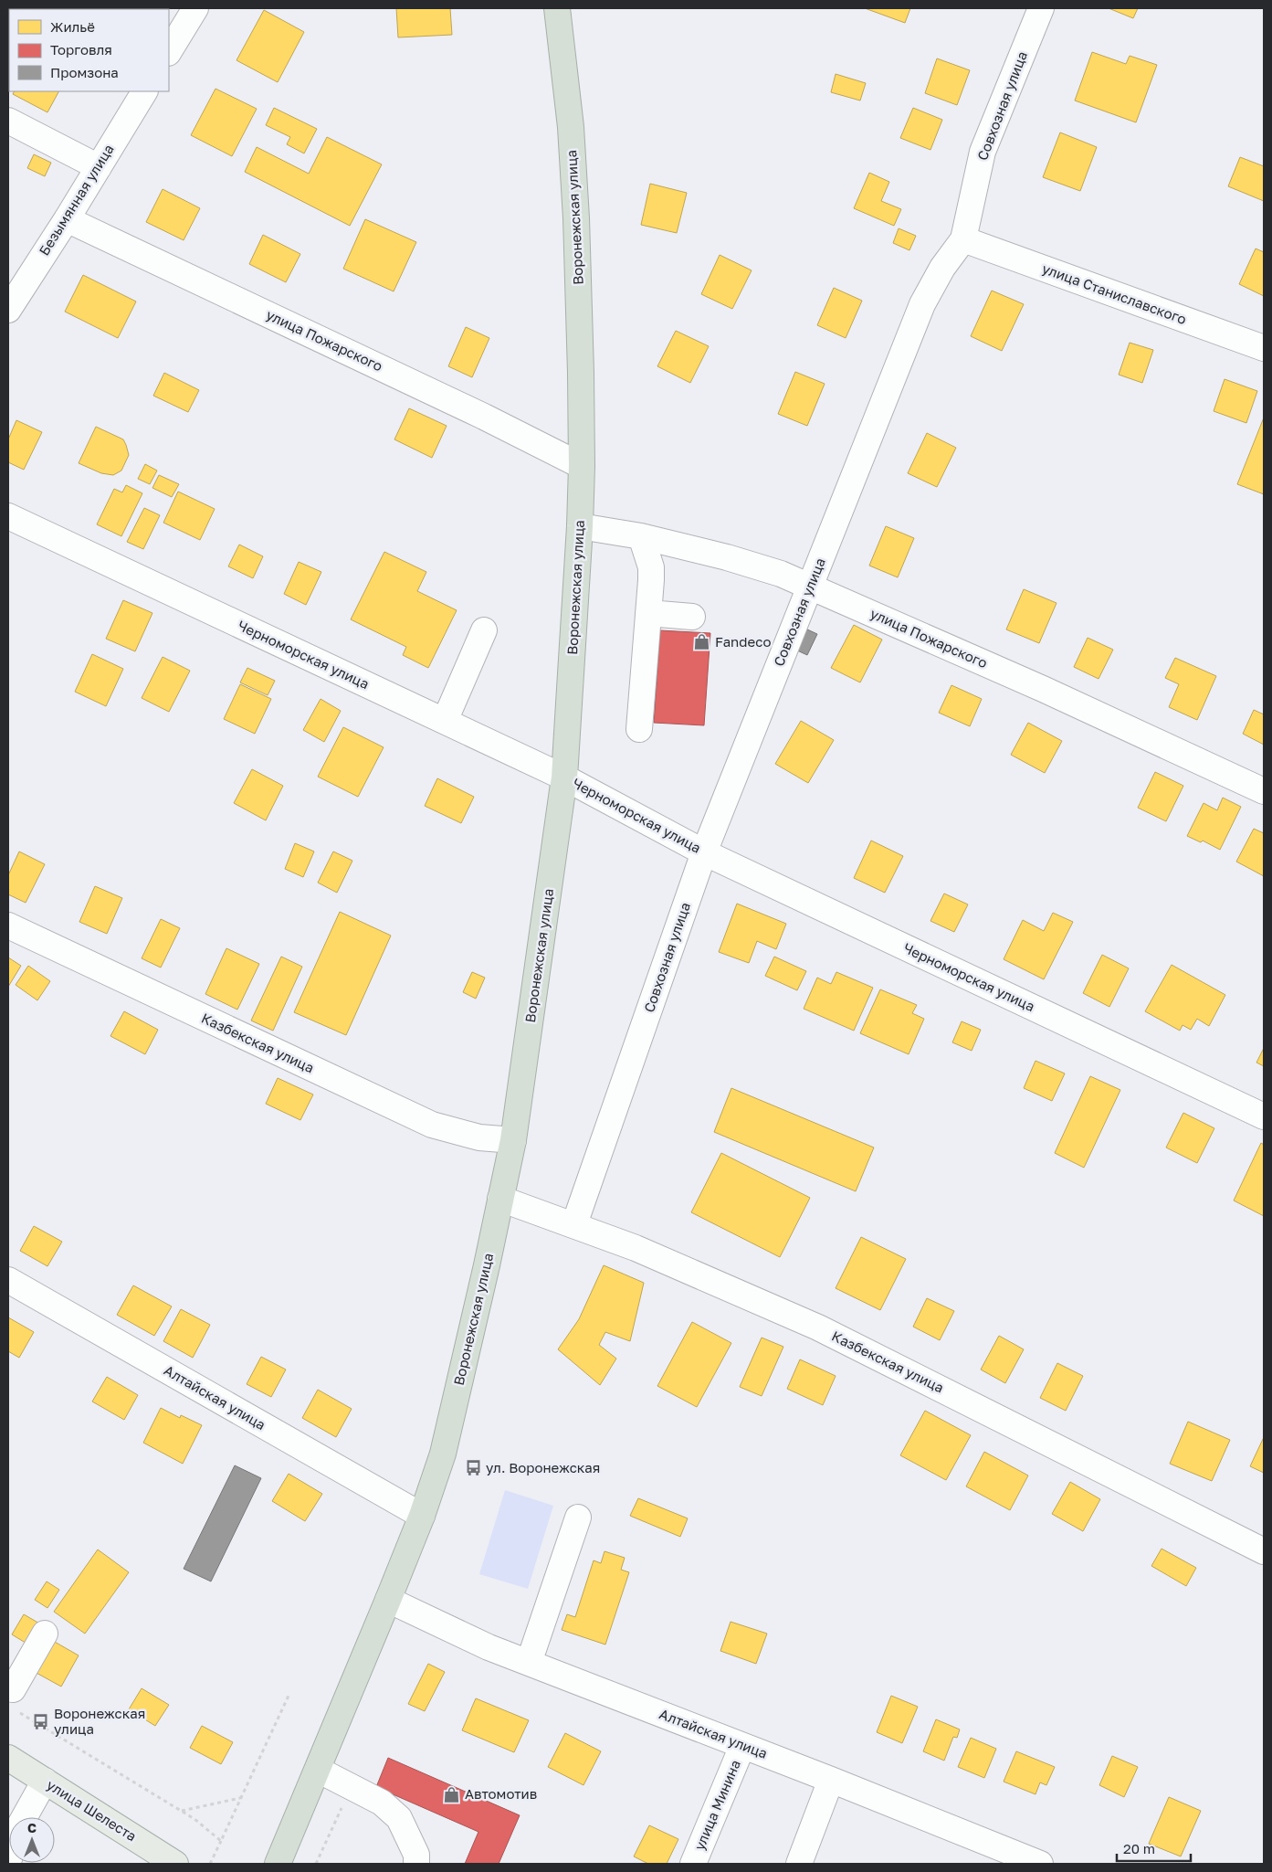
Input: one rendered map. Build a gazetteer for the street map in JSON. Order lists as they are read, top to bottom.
{
  "streets": {
    "highway": ["Воронежская улица"],
    "main road": ["улица Шелеста"],
    "street": [
      "Совхозная улица",
      "Безымянная улица",
      "улица Станиславского",
      "улица Пожарского",
      "Черноморская улица",
      "Казбекская улица",
      "Алтайская улица",
      "улица Минина"
    ]
  },
  "crossings": [
    ["Совхозная улица", "улица Станиславского"],
    ["Совхозная улица", "улица Пожарского"],
    ["Совхозная улица", "Черноморская улица"],
    ["Совхозная улица", "Казбекская улица"],
    ["Безымянная улица", "улица Пожарского"],
    ["Воронежская улица", "улица Пожарского"],
    ["Воронежская улица", "Черноморская улица"],
    ["Воронежская улица", "Казбекская улица"],
    ["Воронежская улица", "Алтайская улица"],
    ["Алтайская улица", "улица Минина"]
  ],
  "places": {
    "shop": ["Fandeco", "Автомотив"],
    "bus stop": ["ул. Воронежская", "Воронежская улица"]
  },
  "legend": ["Жильё", "Торговля", "Промзона"],
  "scale_bar": "20 m",
  "north": "top"
}
